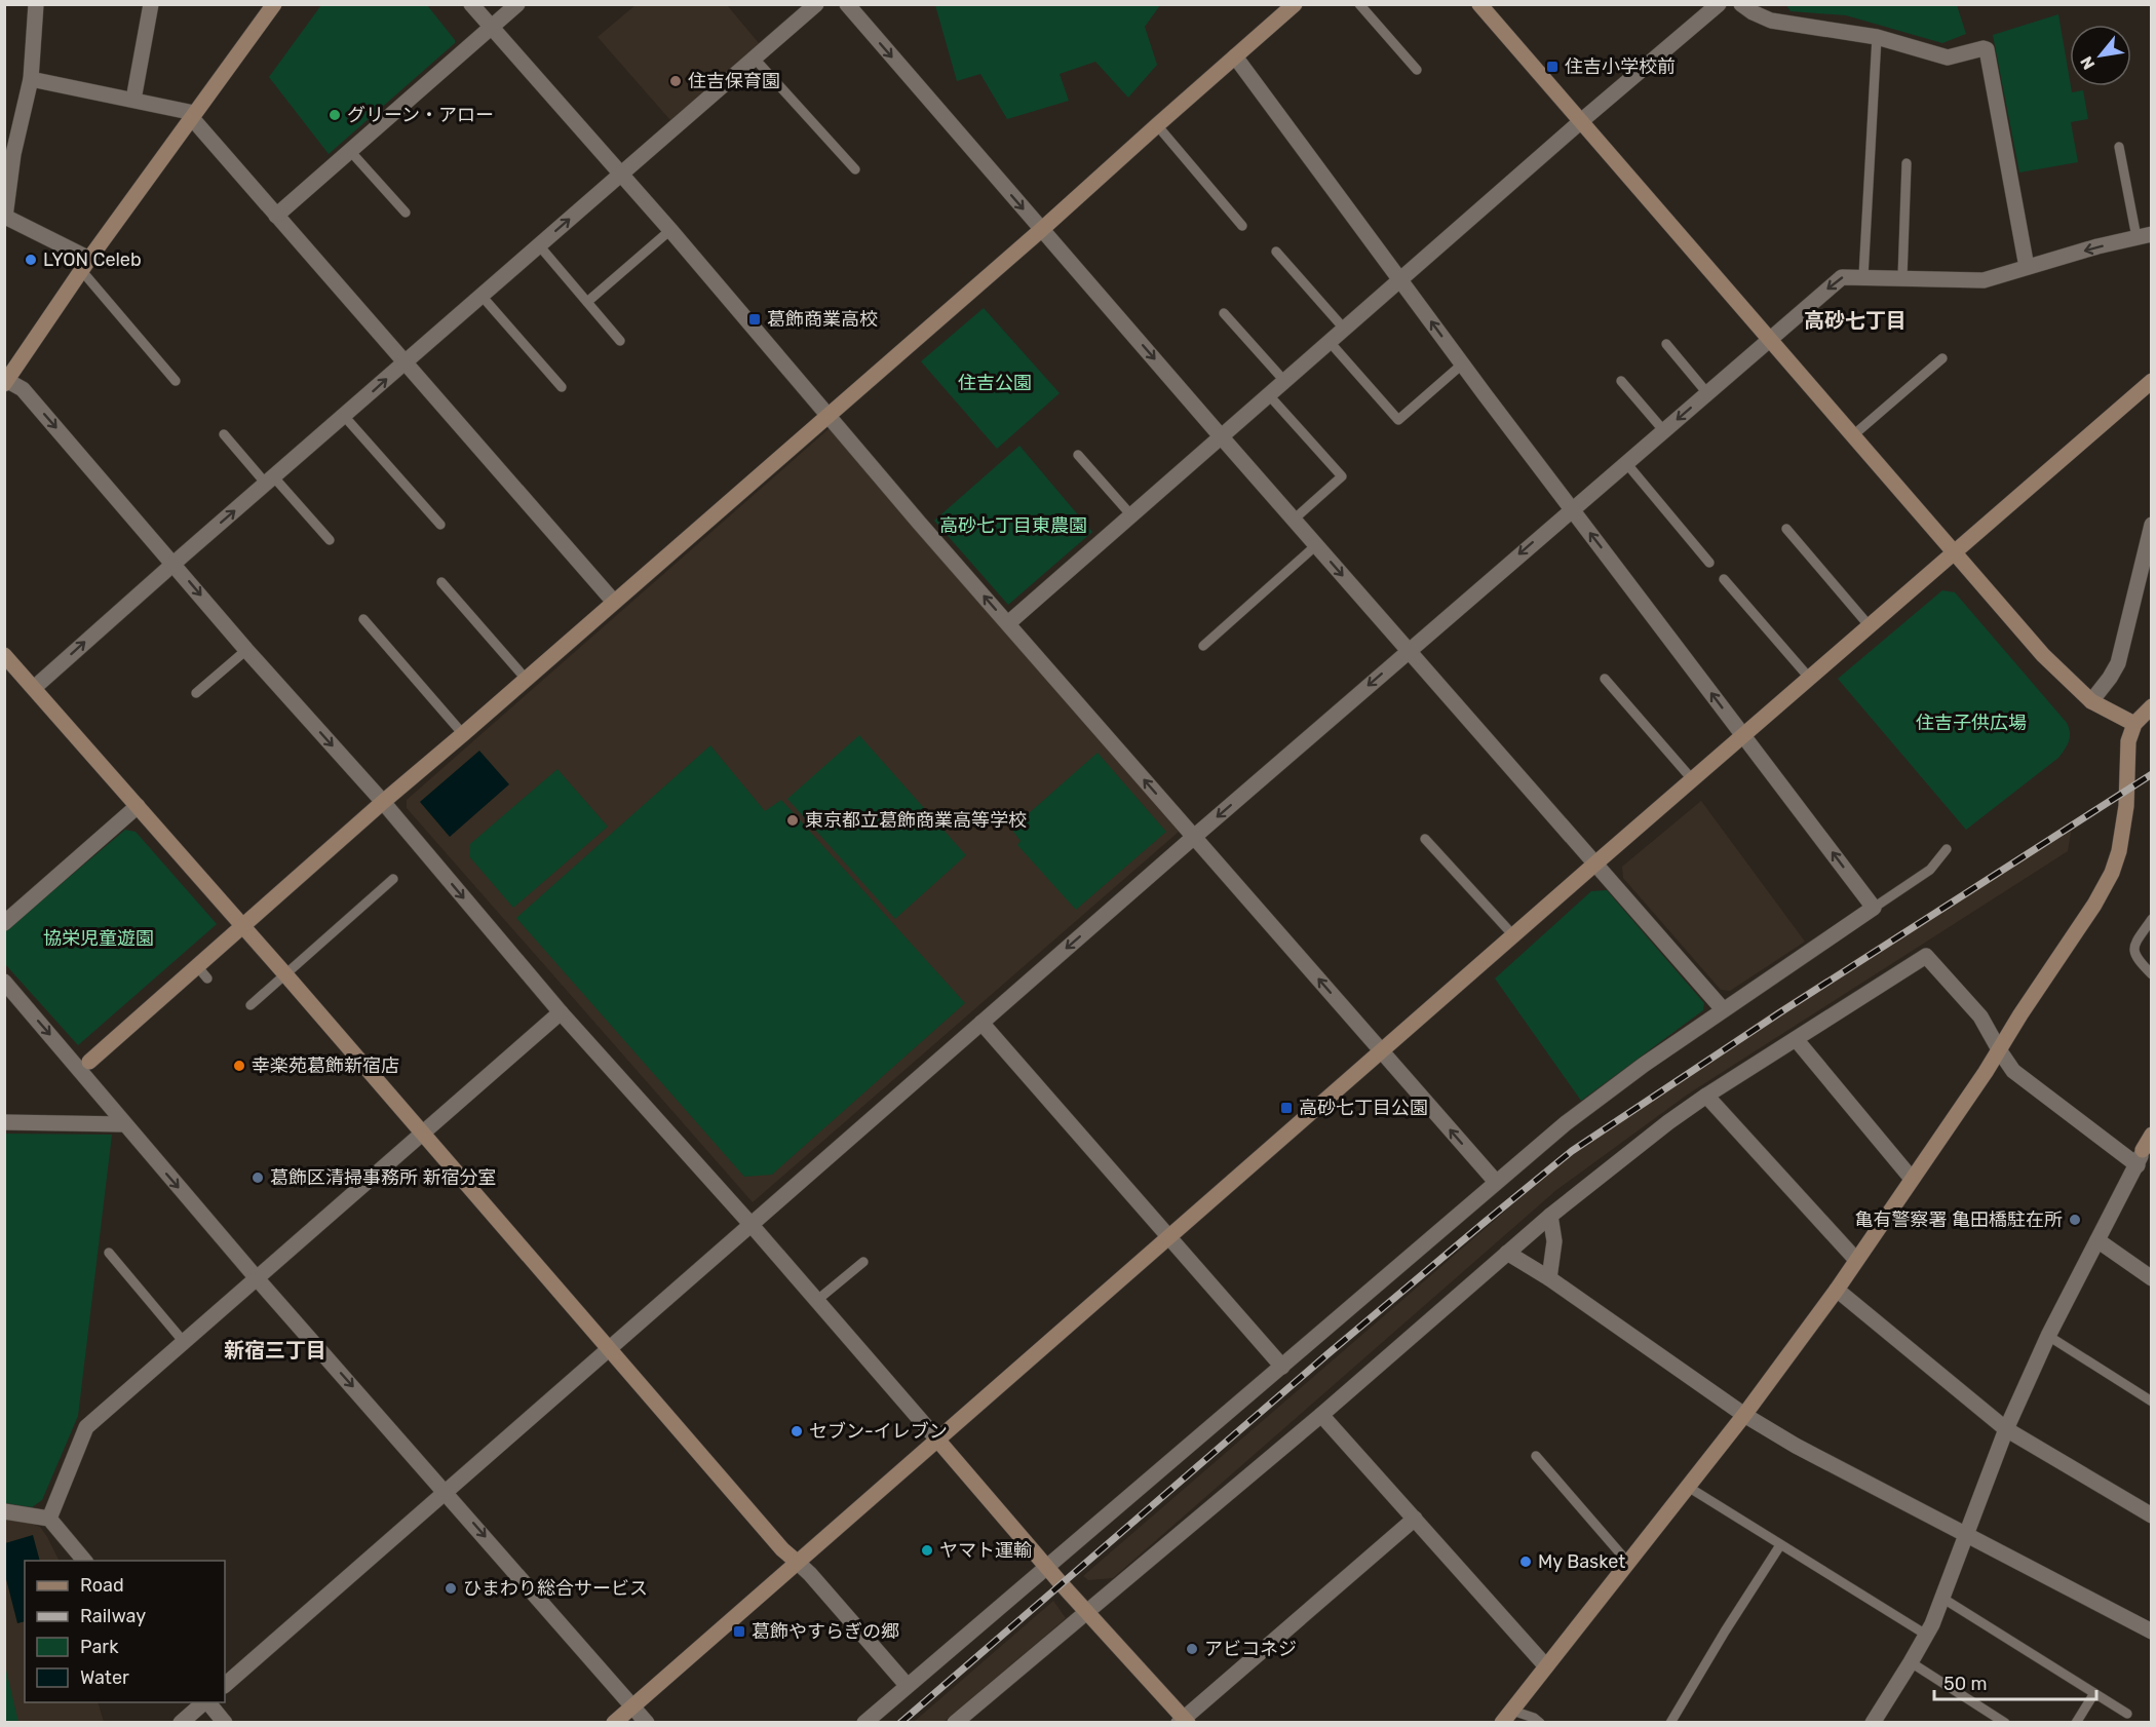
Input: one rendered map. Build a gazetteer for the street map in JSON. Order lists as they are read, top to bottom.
{
  "districts": ["高砂七丁目", "新宿三丁目"],
  "parks": [
    "住吉公園",
    "高砂七丁目東農園",
    "住吉子供広場",
    "協栄児童遊園"
  ],
  "places": {
    "transit": [
      "住吉小学校前",
      "葛飾商業高校",
      "高砂七丁目公園",
      "葛飾やすらぎの郷"
    ],
    "other": [
      "住吉保育園",
      "グリーン・アロー",
      "LYON Celeb",
      "東京都立葛飾商業高等学校",
      "幸楽苑葛飾新宿店",
      "葛飾区清掃事務所 新宿分室",
      "亀有警察署 亀田橋駐在所",
      "セブン-イレブン",
      "ヤマト運輸",
      "My Basket",
      "ひまわり総合サービス",
      "アビコネジ"
    ]
  },
  "legend": [
    "Road",
    "Railway",
    "Park",
    "Water"
  ],
  "scale_bar": "50 m",
  "north": "bottom left"
}
